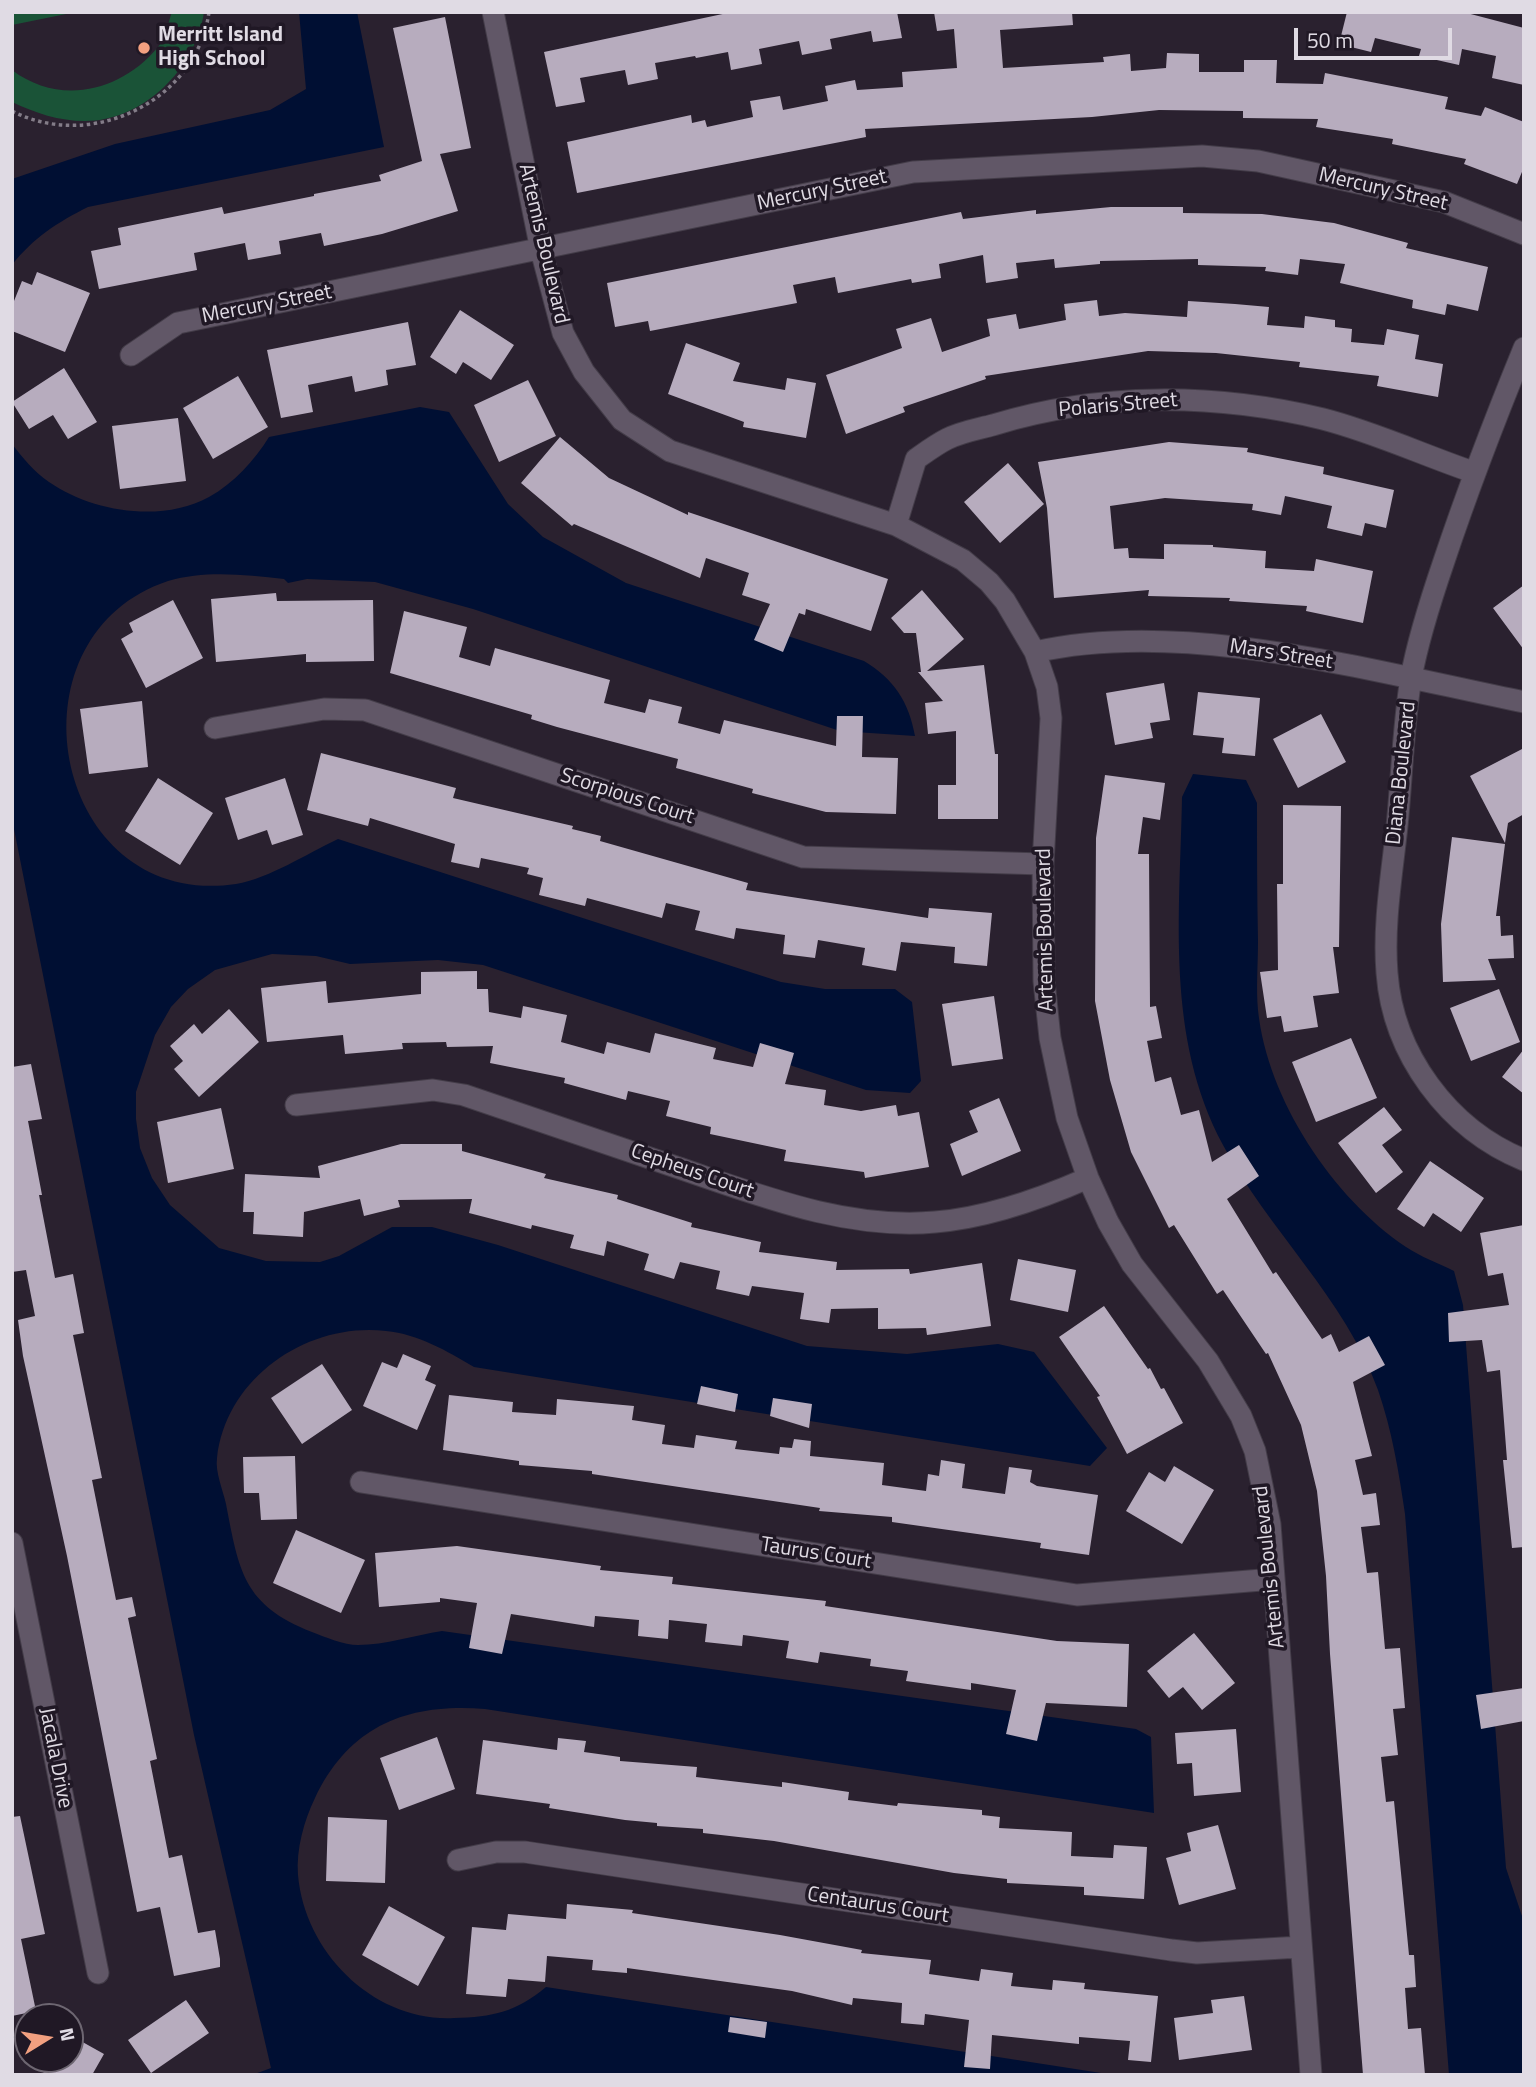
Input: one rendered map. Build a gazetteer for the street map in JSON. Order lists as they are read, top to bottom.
{
  "streets": {
    "street": [
      "Mercury Street",
      "Artemis Boulevard",
      "Polaris Street",
      "Mars Street",
      "Diana Boulevard",
      "Scorpious Court",
      "Cepheus Court",
      "Taurus Court",
      "Jacala Drive",
      "Centaurus Court"
    ]
  },
  "crossings": [
    ["Mercury Street", "Artemis Boulevard"],
    ["Artemis Boulevard", "Polaris Street"],
    ["Artemis Boulevard", "Mars Street"],
    ["Artemis Boulevard", "Scorpious Court"],
    ["Artemis Boulevard", "Cepheus Court"],
    ["Artemis Boulevard", "Taurus Court"],
    ["Artemis Boulevard", "Centaurus Court"],
    ["Polaris Street", "Diana Boulevard"],
    ["Mars Street", "Diana Boulevard"]
  ],
  "places": ["Merritt Island High School"],
  "scale_bar": "50 m",
  "north": "right"
}
